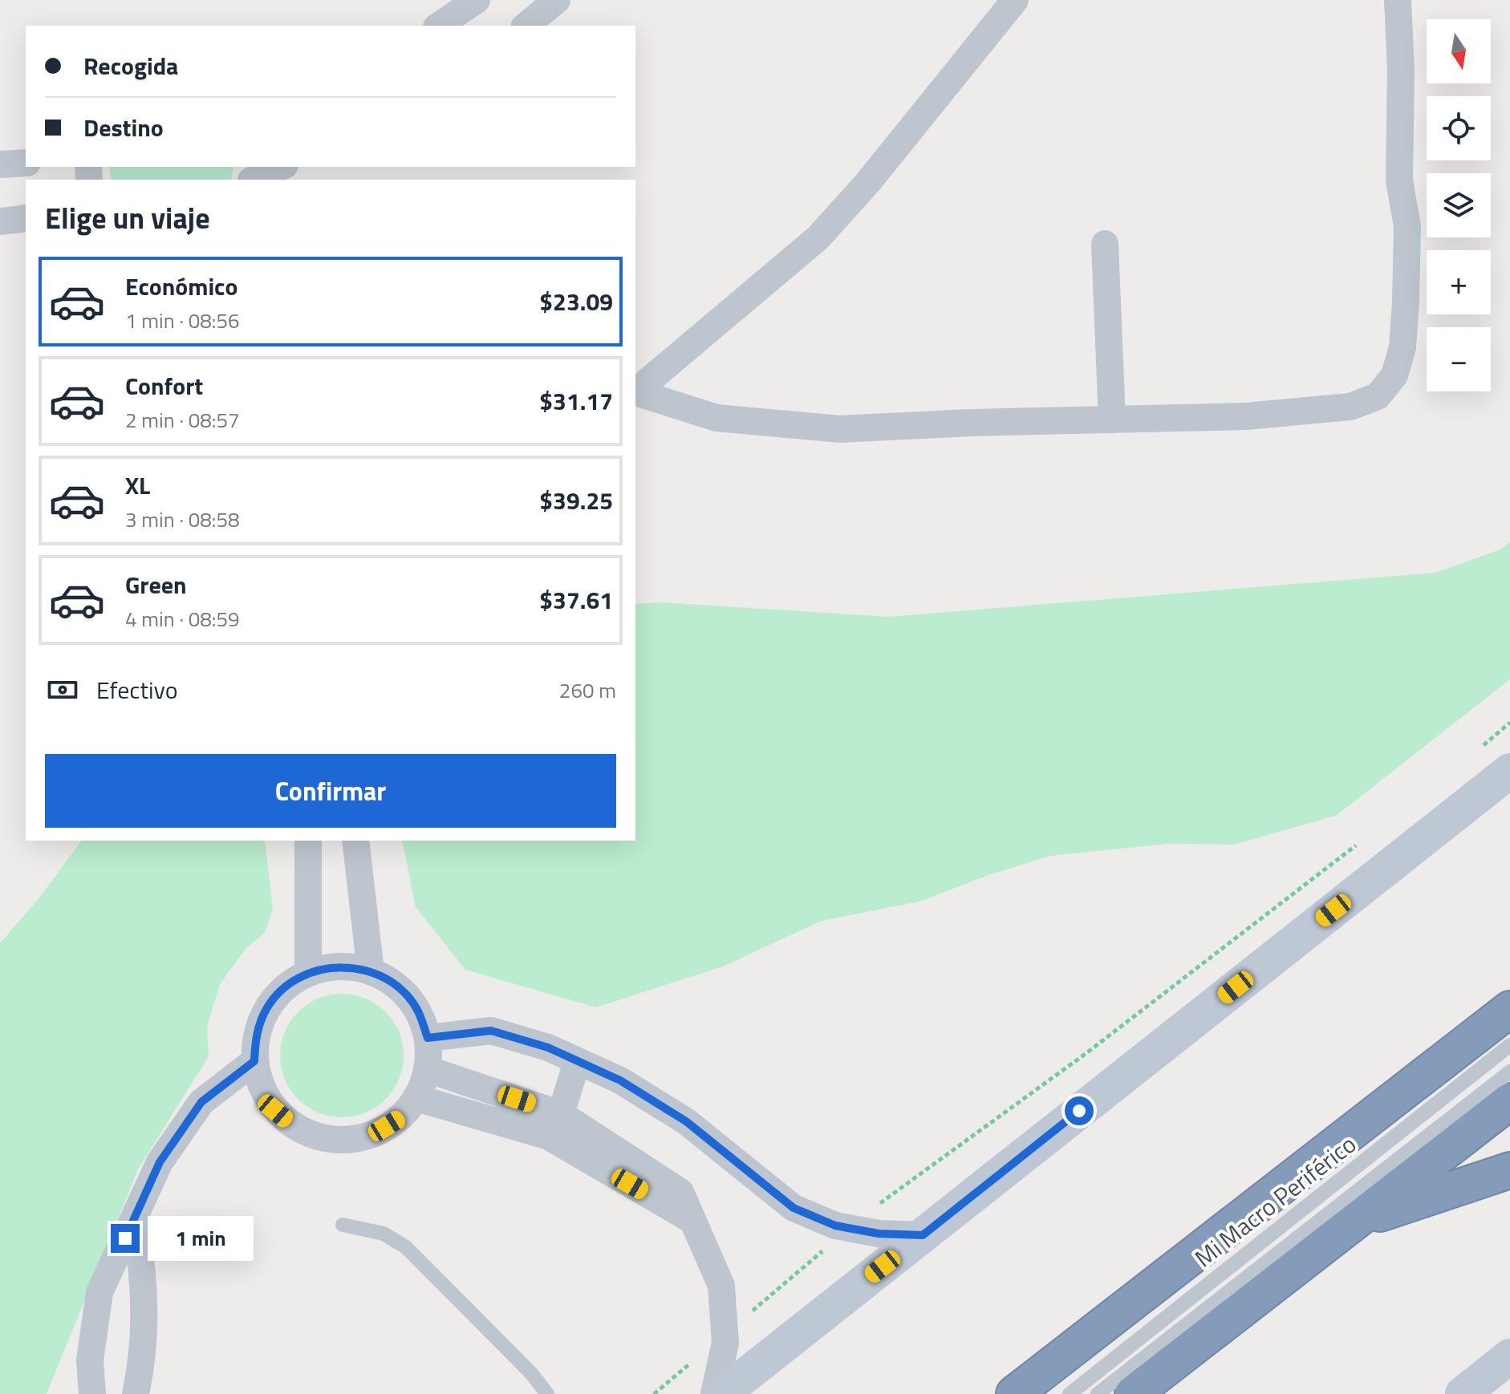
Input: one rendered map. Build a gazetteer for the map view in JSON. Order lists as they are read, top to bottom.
{
  "streets": {
    "lane": ["Mi Macro Periférico"]
  },
  "north": "bottom",
  "page": {
    "map_buttons": ["+", "−"],
    "banner": ["Recogida", "Destino"],
    "heading": "Elige un viaje",
    "list": [
      {
        "name": "Económico",
        "note": "1 min · 08:56",
        "value": "$23.09"
      },
      {
        "name": "Confort",
        "note": "2 min · 08:57",
        "value": "$31.17"
      },
      {
        "name": "XL",
        "note": "3 min · 08:58",
        "value": "$39.25"
      },
      {
        "name": "Green",
        "note": "4 min · 08:59",
        "value": "$37.61"
      }
    ],
    "pay": ["Efectivo", "260 m"],
    "buttons": "Confirmar",
    "bubble": "1 min"
  }
}
